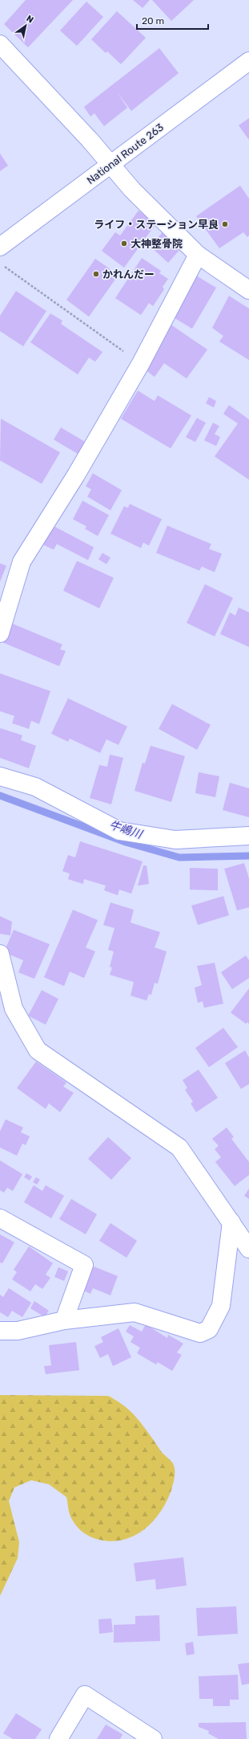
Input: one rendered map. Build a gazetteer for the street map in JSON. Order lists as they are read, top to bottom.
{
  "streets": {
    "main road": ["National Route 263"]
  },
  "water": ["牛嶋川"],
  "places": ["ライフ・ステーション早良", "大神整骨院", "かれんだー"],
  "scale_bar": "20 m",
  "north": "top right"
}
